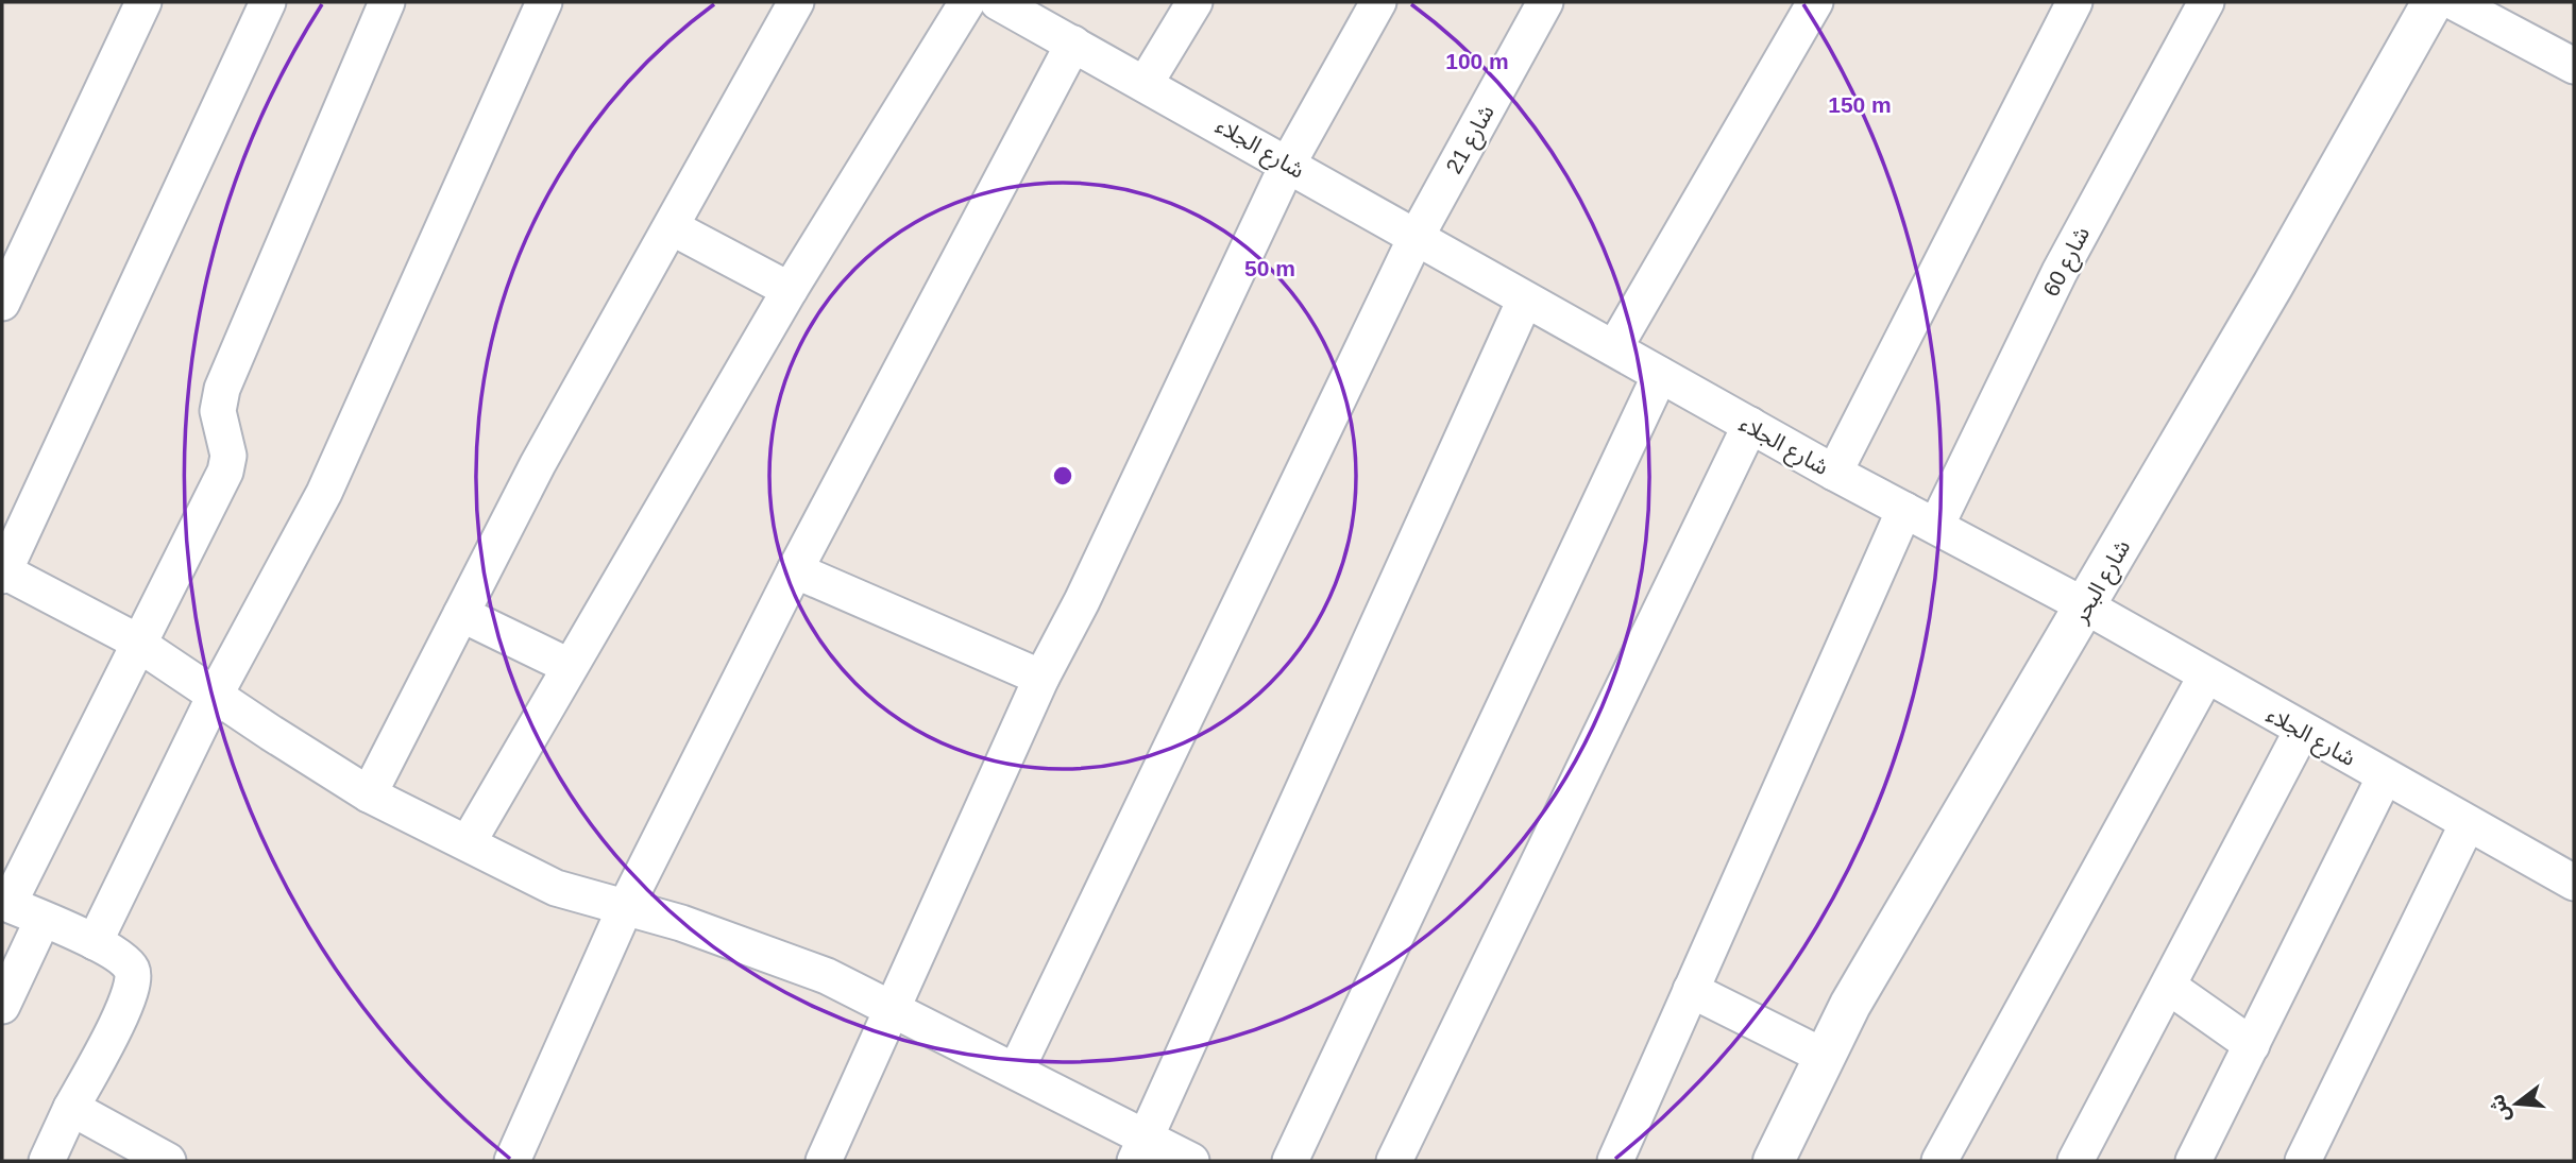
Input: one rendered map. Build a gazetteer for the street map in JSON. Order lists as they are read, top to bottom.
{
  "streets": {
    "street": [
      "شارع 21",
      "شارع الجلاء",
      "شارع 60",
      "شارع البحر"
    ]
  },
  "crossings": [
    ["شارع 21", "شارع الجلاء"],
    ["شارع الجلاء", "شارع 60"],
    ["شارع الجلاء", "شارع البحر"]
  ],
  "north": "left",
  "rings": ["100 m", "150 m", "50 m"]
}
